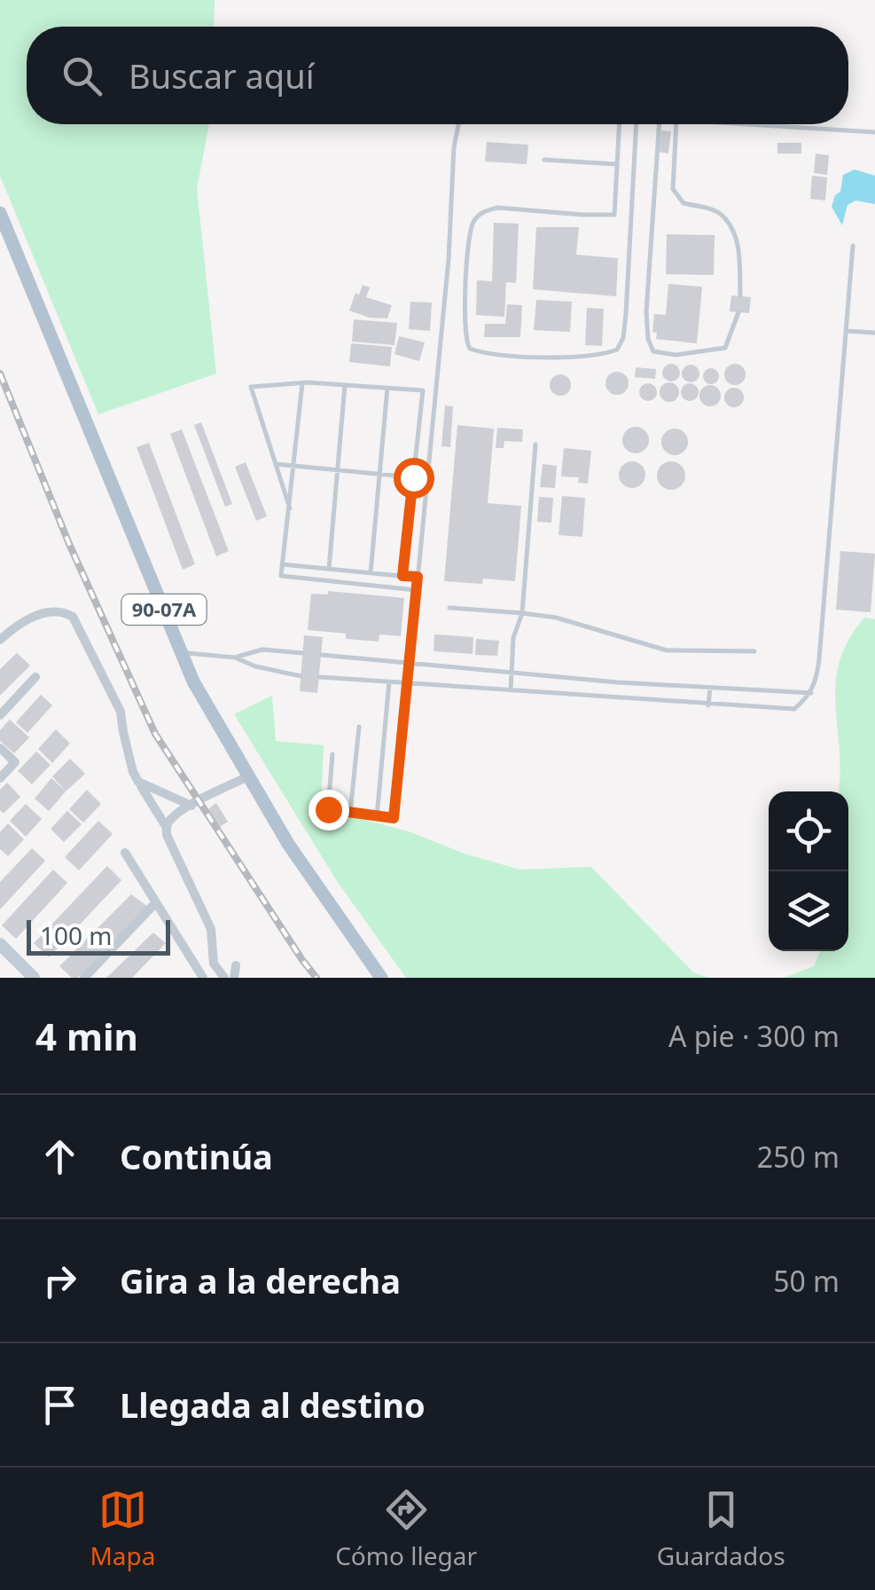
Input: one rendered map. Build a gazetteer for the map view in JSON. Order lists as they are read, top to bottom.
{
  "streets": {
    "main road": ["90-07A"]
  },
  "scale_bar": "100 m",
  "page": {
    "search": "Buscar aquí",
    "scale": "100 m",
    "heading": ["4 min", "A pie · 300 m"],
    "list": [
      ["Continúa", "250 m"],
      ["Gira a la derecha", "50 m"],
      "Llegada al destino"
    ],
    "nav": ["Mapa", "Cómo llegar", "Guardados"]
  }
}
